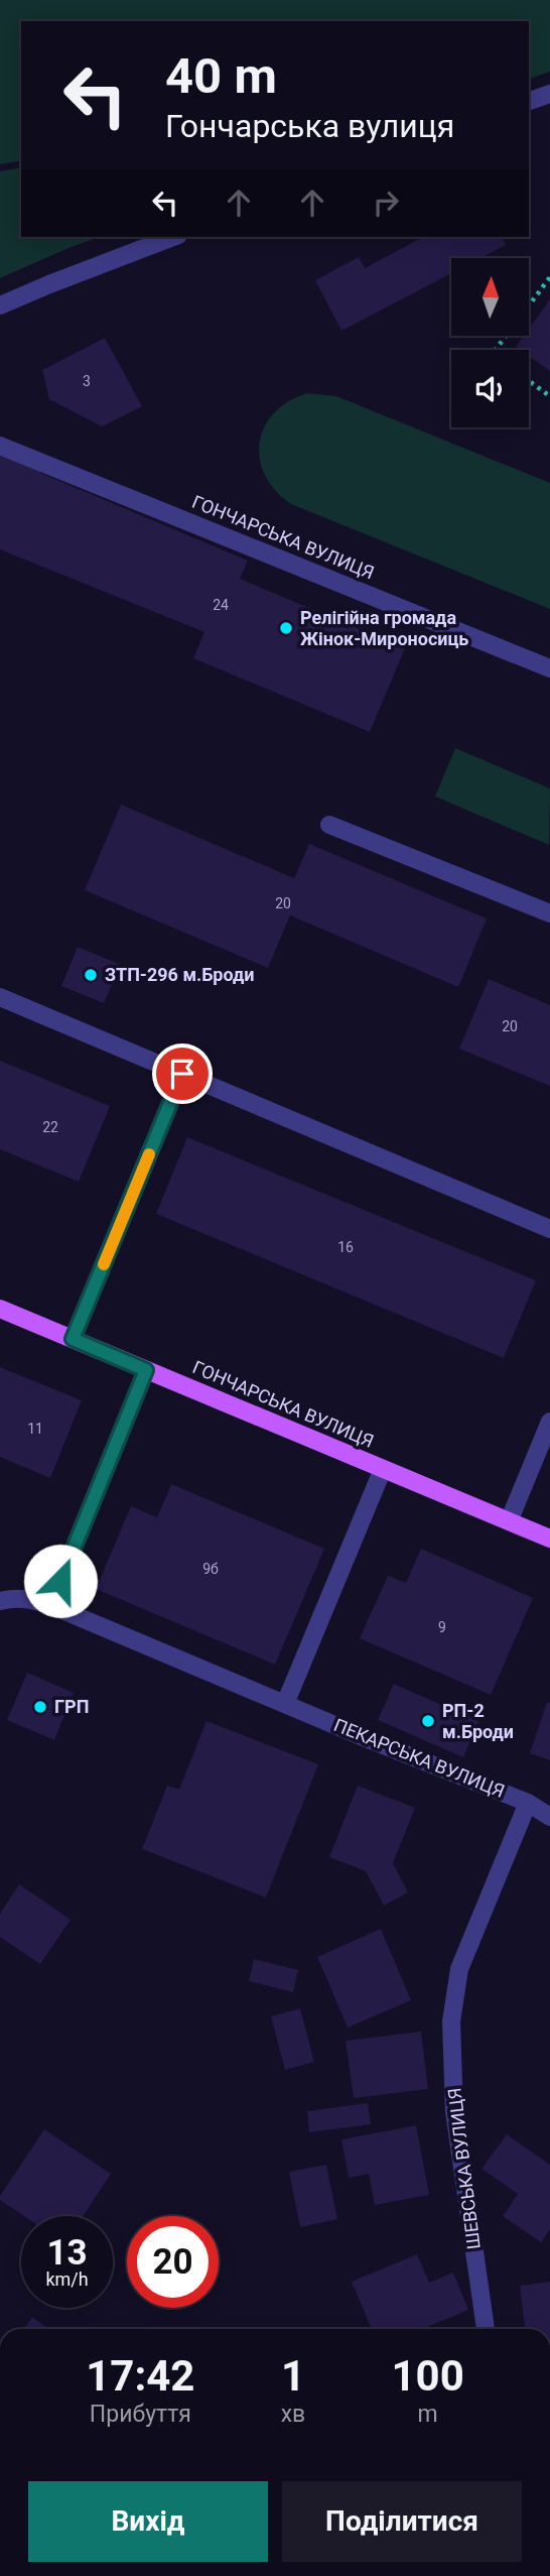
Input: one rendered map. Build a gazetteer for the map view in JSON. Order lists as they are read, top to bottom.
{
  "streets": {
    "main road": ["ГОНЧАРСЬКА ВУЛИЦЯ"],
    "street": ["ПЕКАРСЬКА ВУЛИЦЯ", "ШЕВСЬКА ВУЛИЦЯ"]
  },
  "crossings": [
    ["ПЕКАРСЬКА ВУЛИЦЯ", "ШЕВСЬКА ВУЛИЦЯ"]
  ],
  "places": [
    "Релігійна громада Жінок-Мироносиць",
    "ЗТП-296 м.Броди",
    "ГРП",
    "РП-2 м.Броди"
  ],
  "house_numbers": [
    "3",
    "24",
    "20",
    "20",
    "22",
    "16",
    "11",
    "9б",
    "9"
  ],
  "north": "top",
  "page": {
    "turn": ["40 m", "Гончарська вулиця"],
    "speed": "13 km/h",
    "limit": "20",
    "eta": [
      "17:42",
      "Прибуття",
      "1",
      "хв",
      "100",
      "m"
    ],
    "buttons": ["Вихід", "Поділитися"]
  }
}
